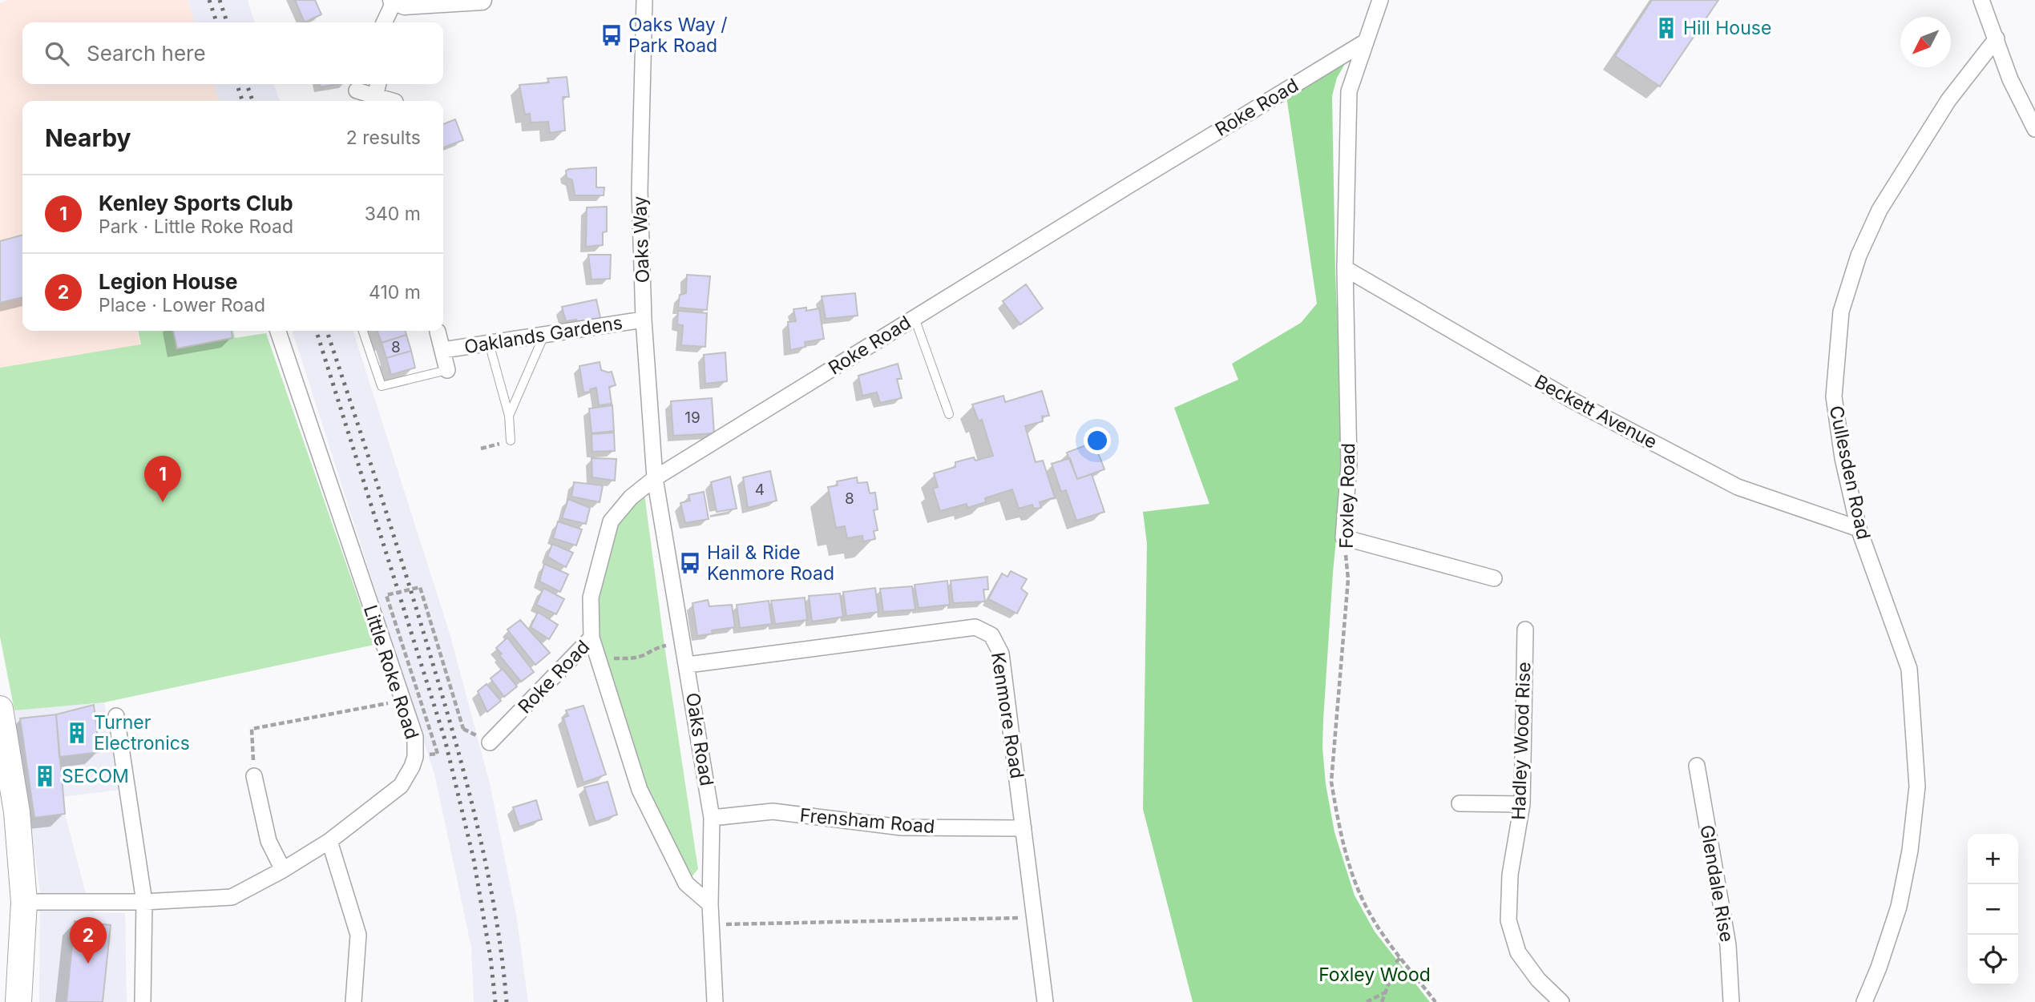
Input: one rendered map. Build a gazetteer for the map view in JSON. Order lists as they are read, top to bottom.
{
  "streets": {
    "street": [
      "Roke Road",
      "Oaks Way",
      "Oaklands Gardens",
      "Beckett Avenue",
      "Cullesden Road",
      "Foxley Road",
      "Little Roke Road",
      "Kenmore Road",
      "Oaks Road",
      "Hadley Wood Rise",
      "Frensham Road",
      "Glendale Rise"
    ]
  },
  "crossings": [
    ["Roke Road", "Oaks Way"],
    ["Roke Road", "Foxley Road"],
    ["Roke Road", "Oaks Road"],
    ["Oaks Way", "Oaklands Gardens"],
    ["Oaks Way", "Oaks Road"],
    ["Beckett Avenue", "Cullesden Road"],
    ["Beckett Avenue", "Foxley Road"],
    ["Kenmore Road", "Oaks Road"],
    ["Kenmore Road", "Frensham Road"],
    ["Oaks Road", "Frensham Road"]
  ],
  "parks": ["Foxley Wood"],
  "places": {
    "building": ["Hill House", "Turner Electronics", "SECOM"],
    "bus stop": ["Oaks Way / Park Road", "Hail & Ride Kenmore Road"]
  },
  "house_numbers": [
    "8",
    "19",
    "4",
    "8"
  ],
  "north": "bottom left",
  "page": {
    "search": "Search here",
    "heading": ["Nearby", "2 results"],
    "list": [
      {
        "mark": "1",
        "name": "Kenley Sports Club",
        "note": "Park · Little Roke Road",
        "value": "340 m"
      },
      {
        "mark": "2",
        "name": "Legion House",
        "note": "Place · Lower Road",
        "value": "410 m"
      }
    ],
    "pins": ["1", "2"],
    "map_buttons": ["+", "−"]
  }
}
